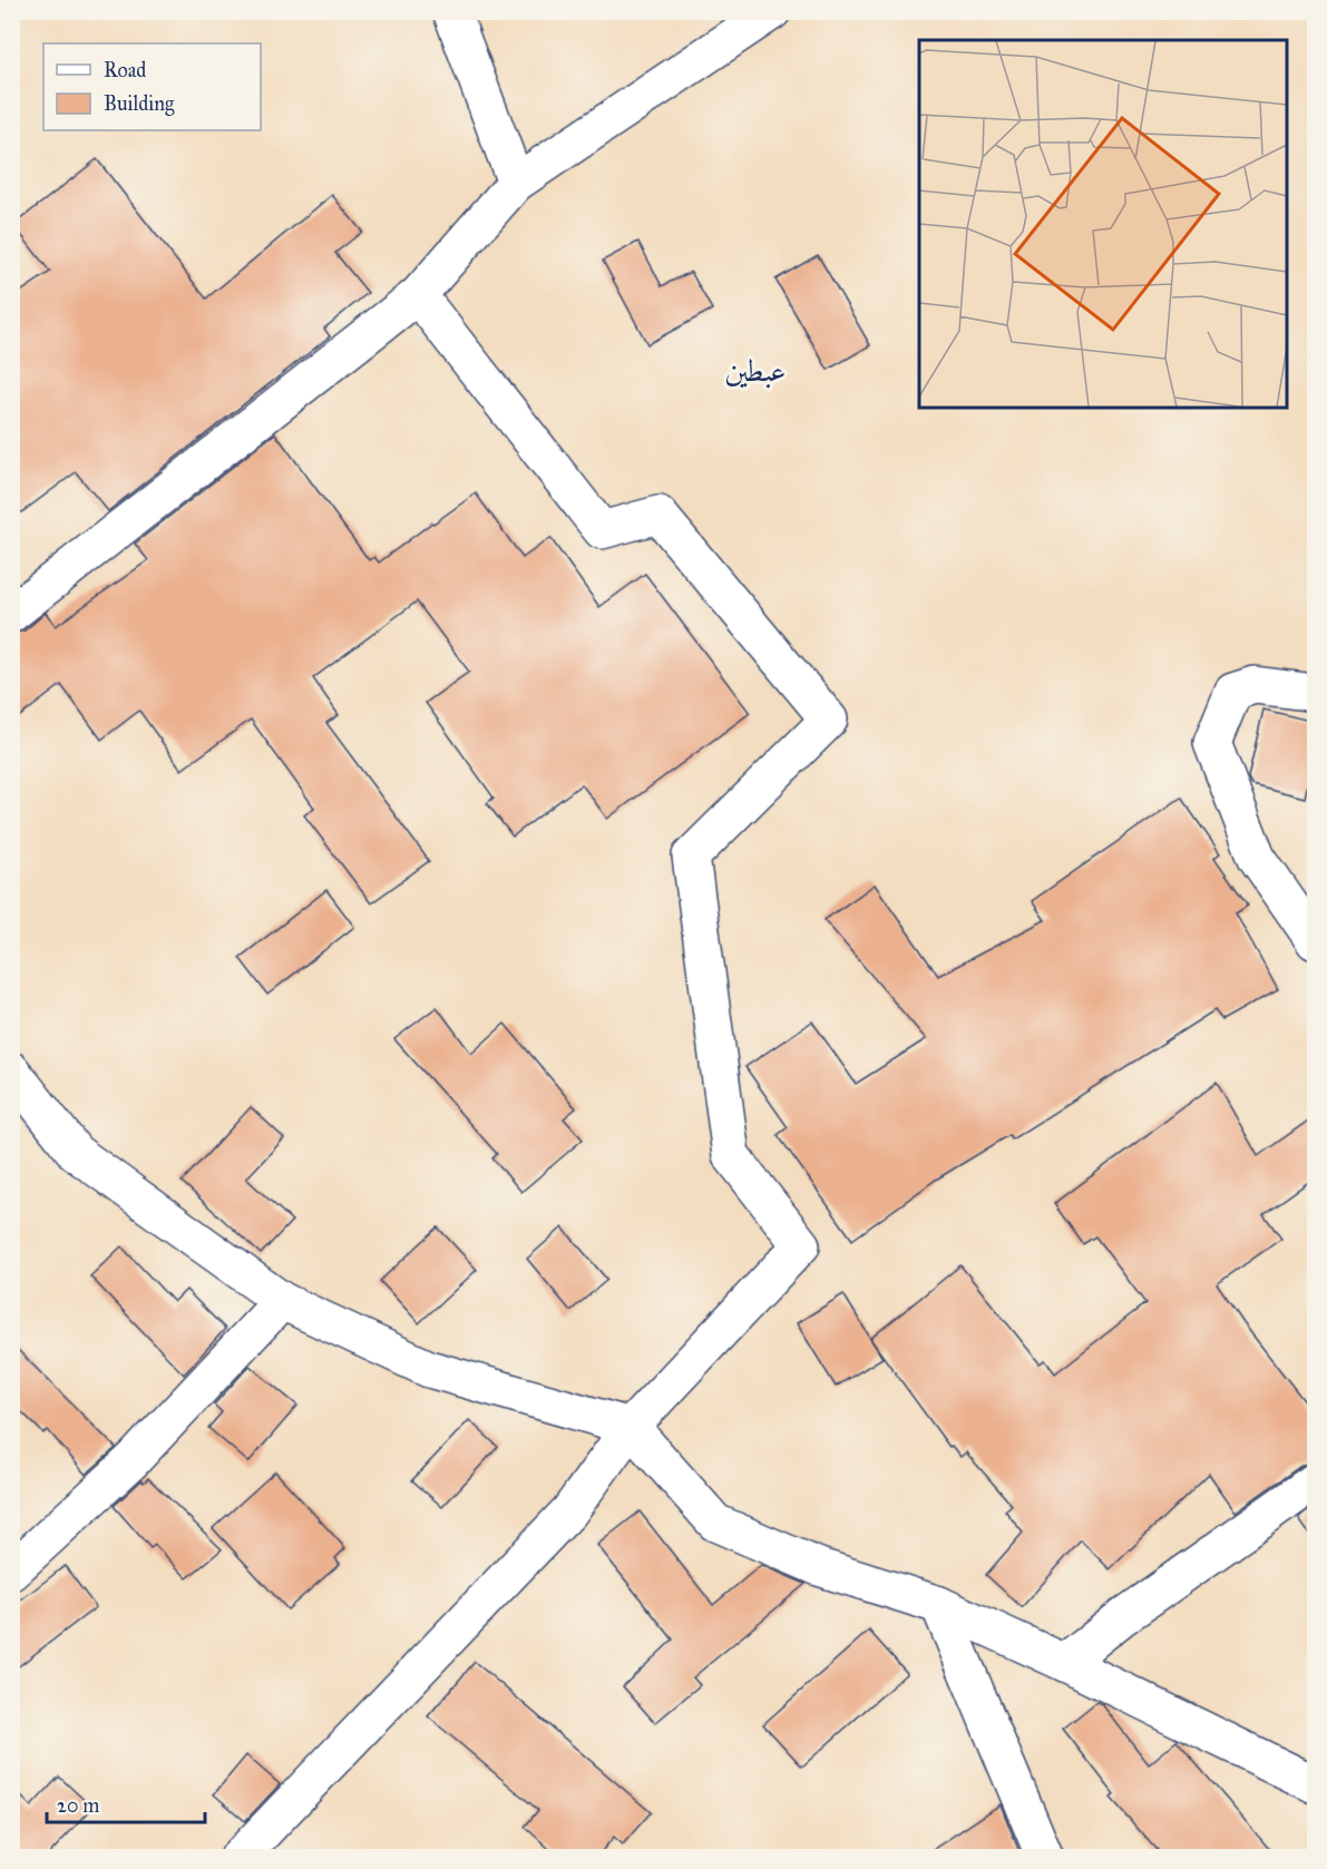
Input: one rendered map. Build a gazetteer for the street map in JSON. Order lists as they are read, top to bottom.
{
  "districts": ["عبطين"],
  "legend": ["Road", "Building"],
  "scale_bar": "20 m"
}
